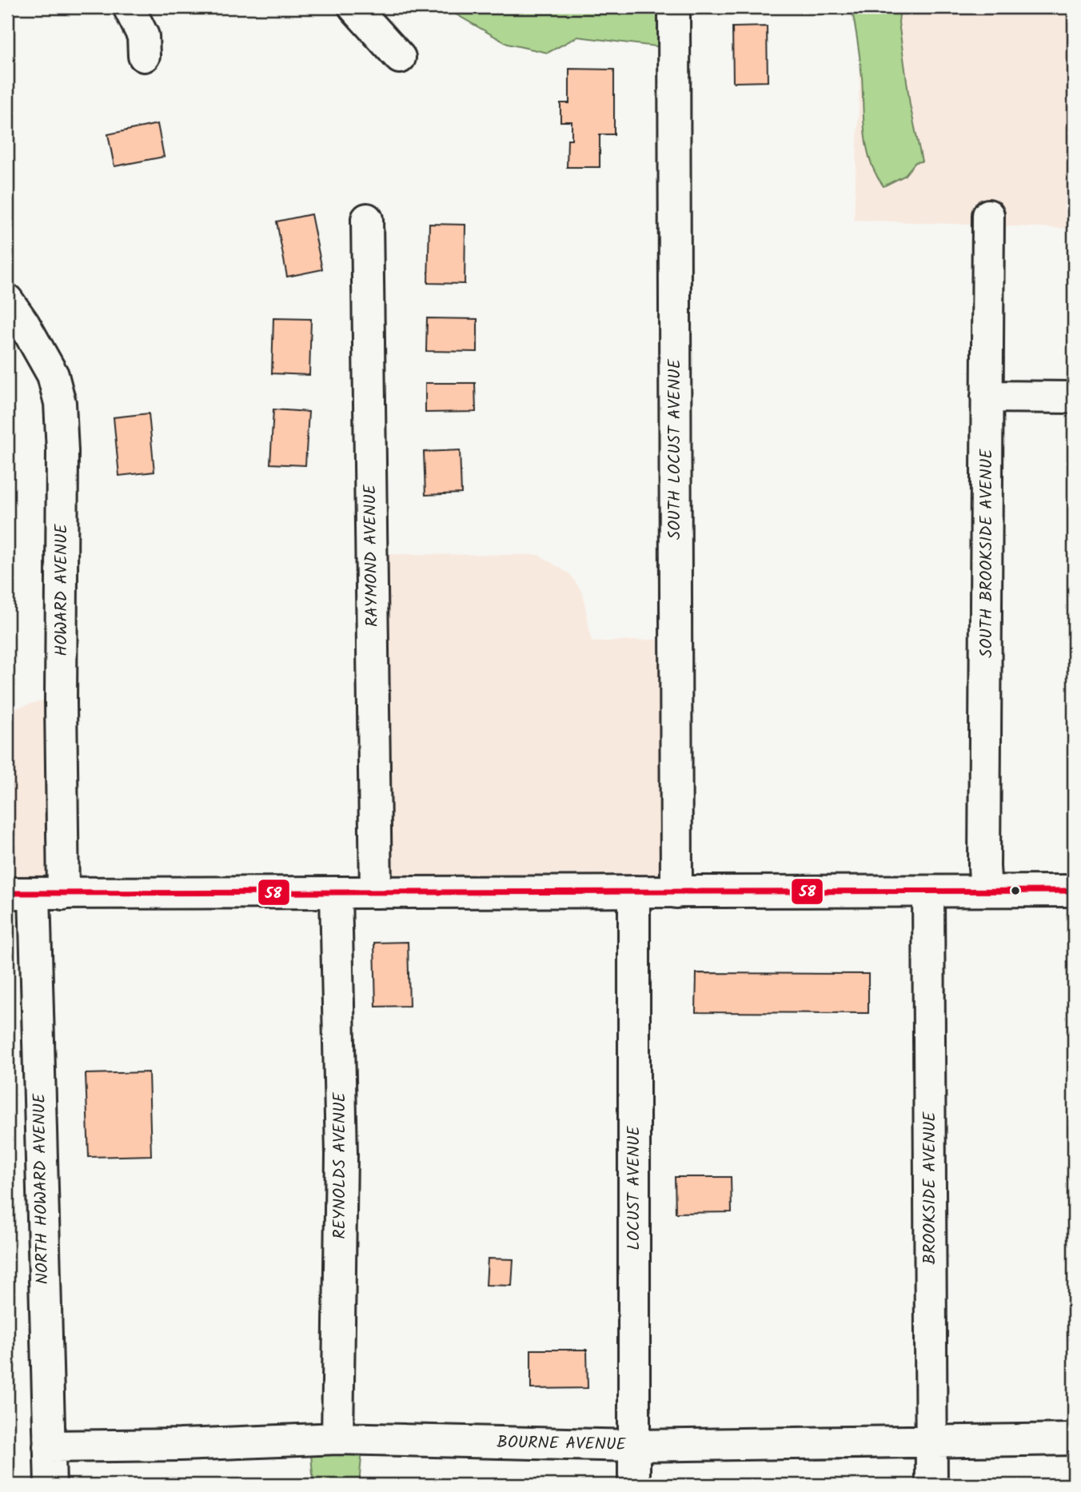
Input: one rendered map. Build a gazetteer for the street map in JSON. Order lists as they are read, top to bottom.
{
  "streets": {
    "street": [
      "SOUTH LOCUST AVENUE",
      "SOUTH BROOKSIDE AVENUE",
      "RAYMOND AVENUE",
      "HOWARD AVENUE",
      "REYNOLDS AVENUE",
      "LOCUST AVENUE",
      "BROOKSIDE AVENUE",
      "NORTH HOWARD AVENUE",
      "BOURNE AVENUE"
    ]
  },
  "crossings": [
    ["HOWARD AVENUE", "NORTH HOWARD AVENUE"],
    ["REYNOLDS AVENUE", "BOURNE AVENUE"],
    ["LOCUST AVENUE", "BOURNE AVENUE"],
    ["BROOKSIDE AVENUE", "BOURNE AVENUE"],
    ["NORTH HOWARD AVENUE", "BOURNE AVENUE"]
  ],
  "lines": ["transit line 58"]
}
